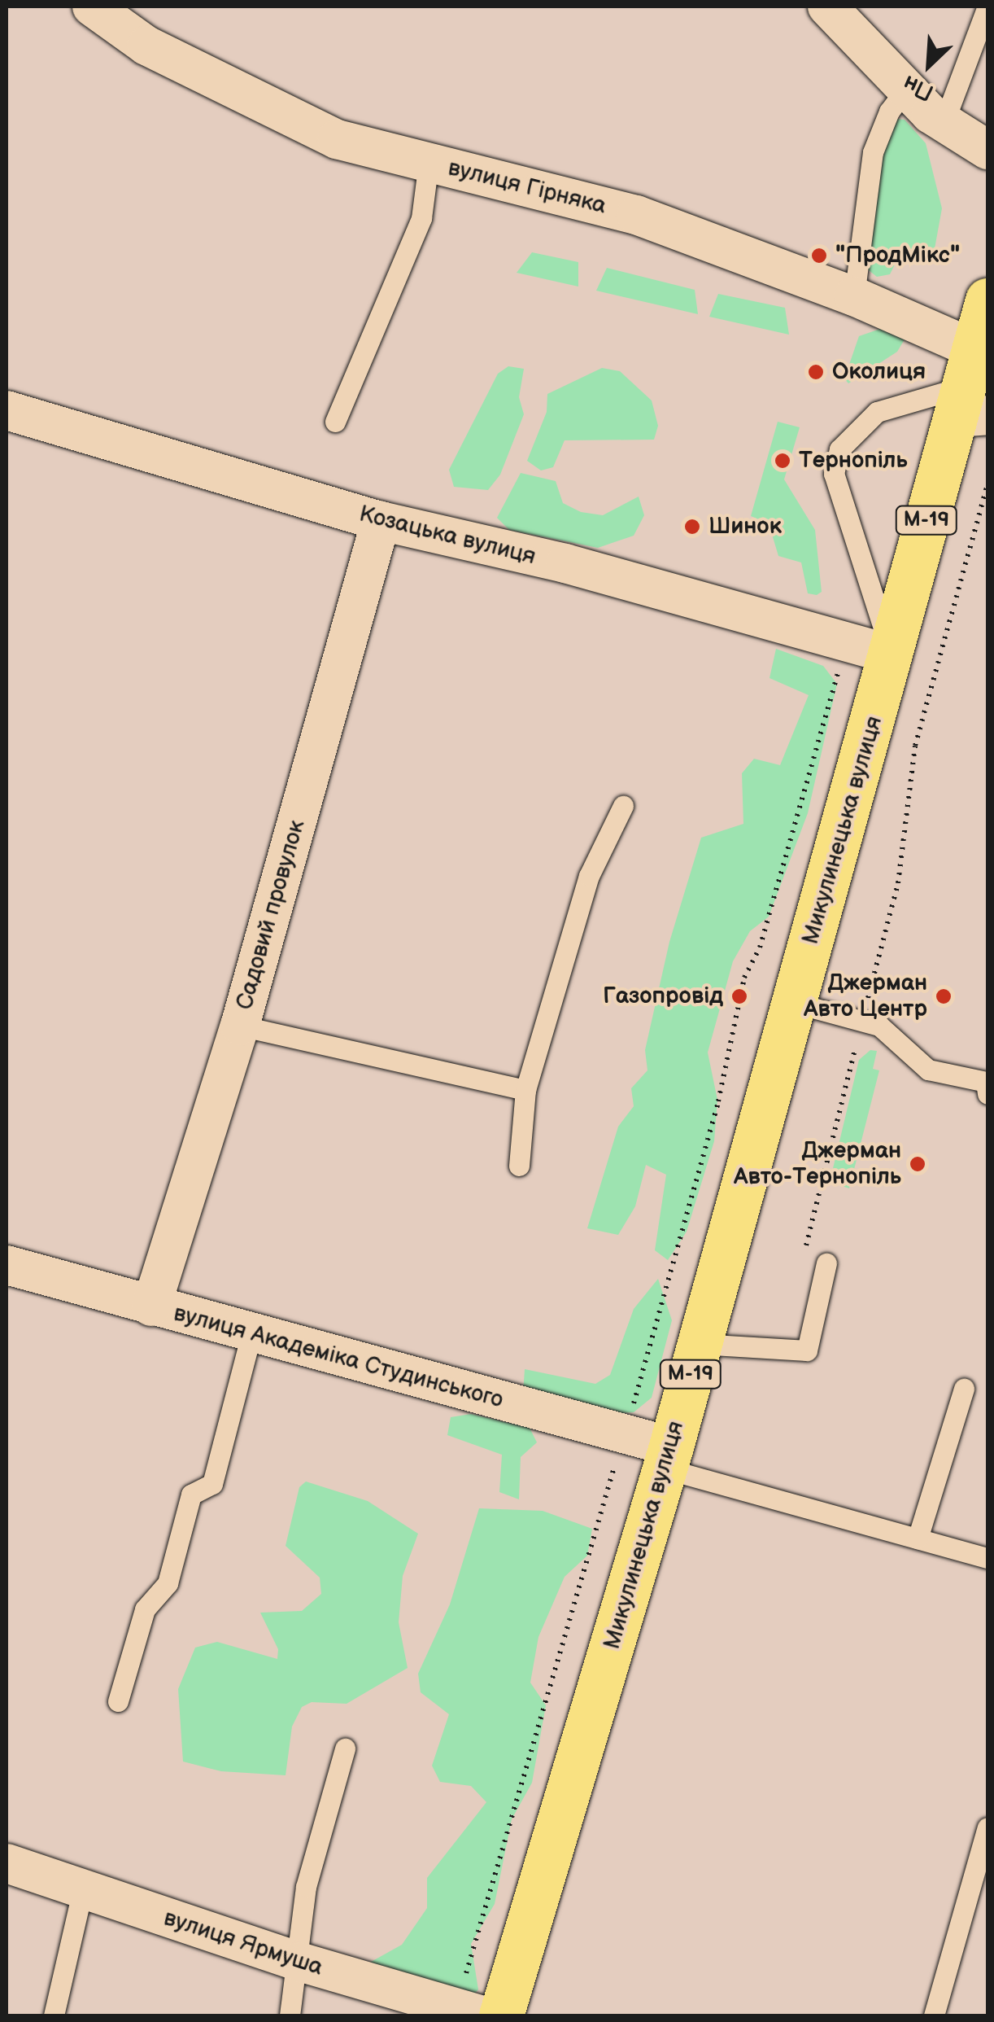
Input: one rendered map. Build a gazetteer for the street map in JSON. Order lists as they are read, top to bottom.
{
  "streets": {
    "highway": ["М-19", "Микулинецька вулиця"],
    "street": [
      "вулиця Гірняка",
      "Козацька вулиця",
      "Садовий провулок",
      "вулиця Академіка Студинського",
      "вулиця Ярмуша"
    ]
  },
  "crossings": [
    ["вулиця Гірняка", "Микулинецька вулиця"],
    ["Козацька вулиця", "Микулинецька вулиця"],
    ["Козацька вулиця", "Садовий провулок"],
    ["Микулинецька вулиця", "вулиця Академіка Студинського"],
    ["Садовий провулок", "вулиця Академіка Студинського"]
  ],
  "places": [
    "\"ПродМікс\"",
    "Околиця",
    "Тернопіль",
    "Шинок",
    "Газопровід",
    "Джерман Авто Центр",
    "Джерман Авто-Тернопіль"
  ],
  "north": "bottom left"
}
